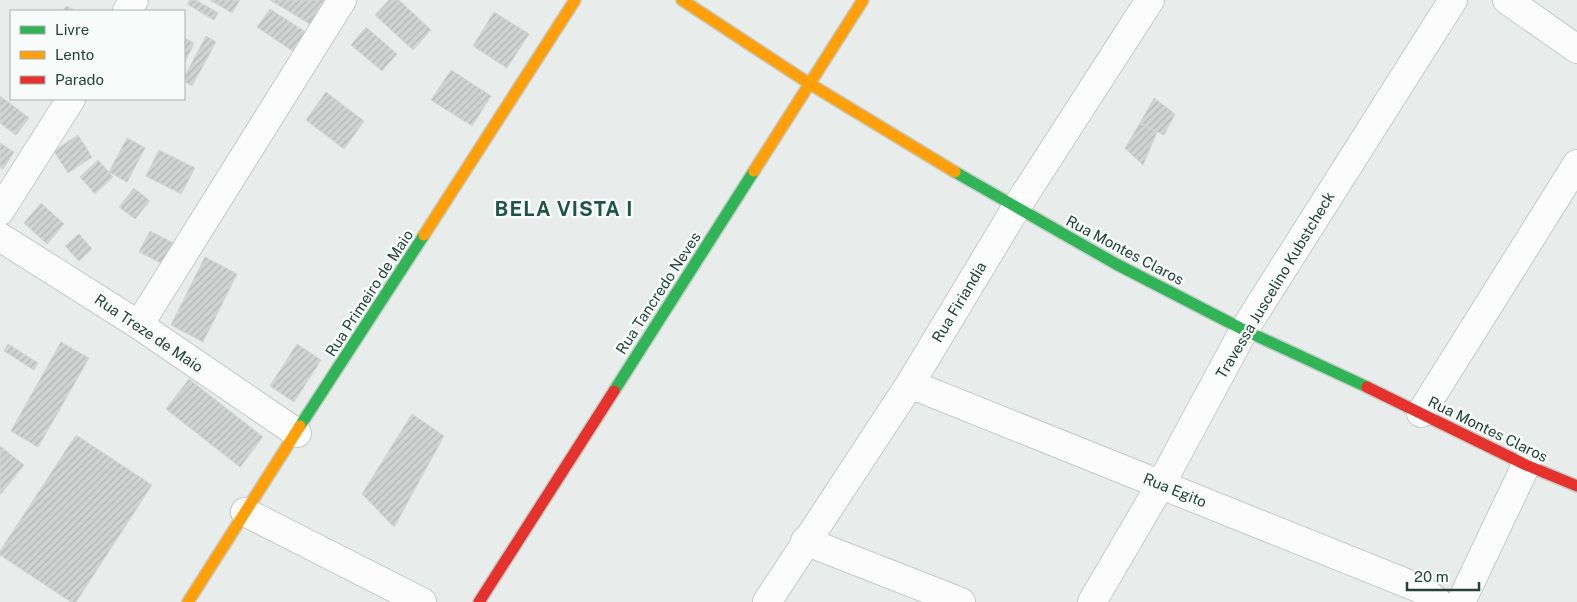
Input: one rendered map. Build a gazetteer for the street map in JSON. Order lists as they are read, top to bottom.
{
  "streets": {
    "street": [
      "Rua Montes Claros",
      "Travessa Juscelino Kubstcheck",
      "Rua Primeiro de Maio",
      "Rua Tancredo Neves",
      "Rua Firiandia",
      "Rua Treze de Maio",
      "Rua Egito"
    ]
  },
  "crossings": [
    ["Rua Montes Claros", "Travessa Juscelino Kubstcheck"],
    ["Rua Montes Claros", "Rua Tancredo Neves"],
    ["Rua Montes Claros", "Rua Firiandia"],
    ["Travessa Juscelino Kubstcheck", "Rua Egito"],
    ["Rua Primeiro de Maio", "Rua Treze de Maio"],
    ["Rua Firiandia", "Rua Egito"]
  ],
  "districts": ["BELA VISTA I"],
  "legend": ["Livre", "Lento", "Parado"],
  "scale_bar": "20 m"
}
